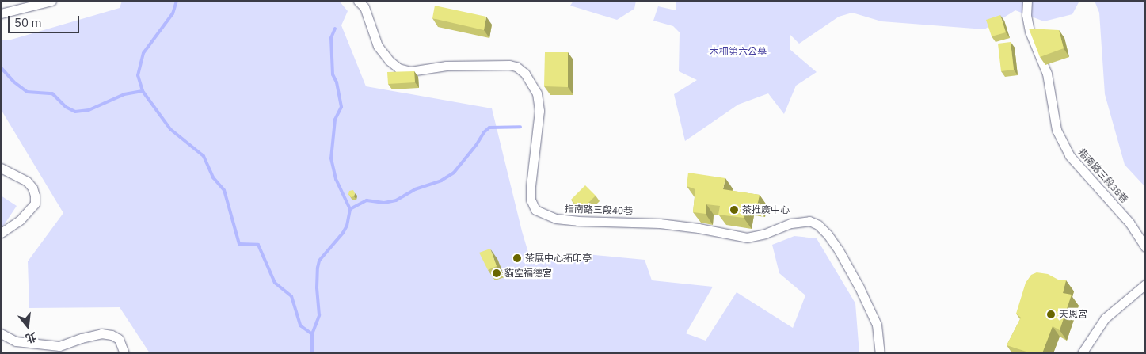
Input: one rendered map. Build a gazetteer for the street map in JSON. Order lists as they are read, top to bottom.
{
  "streets": {
    "street": ["指南路三段38巷", "指南路三段40巷"]
  },
  "parks": ["木柵第六公墓"],
  "places": [
    "茶推廣中心",
    "茶展中心拓印亭",
    "貓空福德宮",
    "天恩宮"
  ],
  "scale_bar": "50 m",
  "north": "bottom"
}
